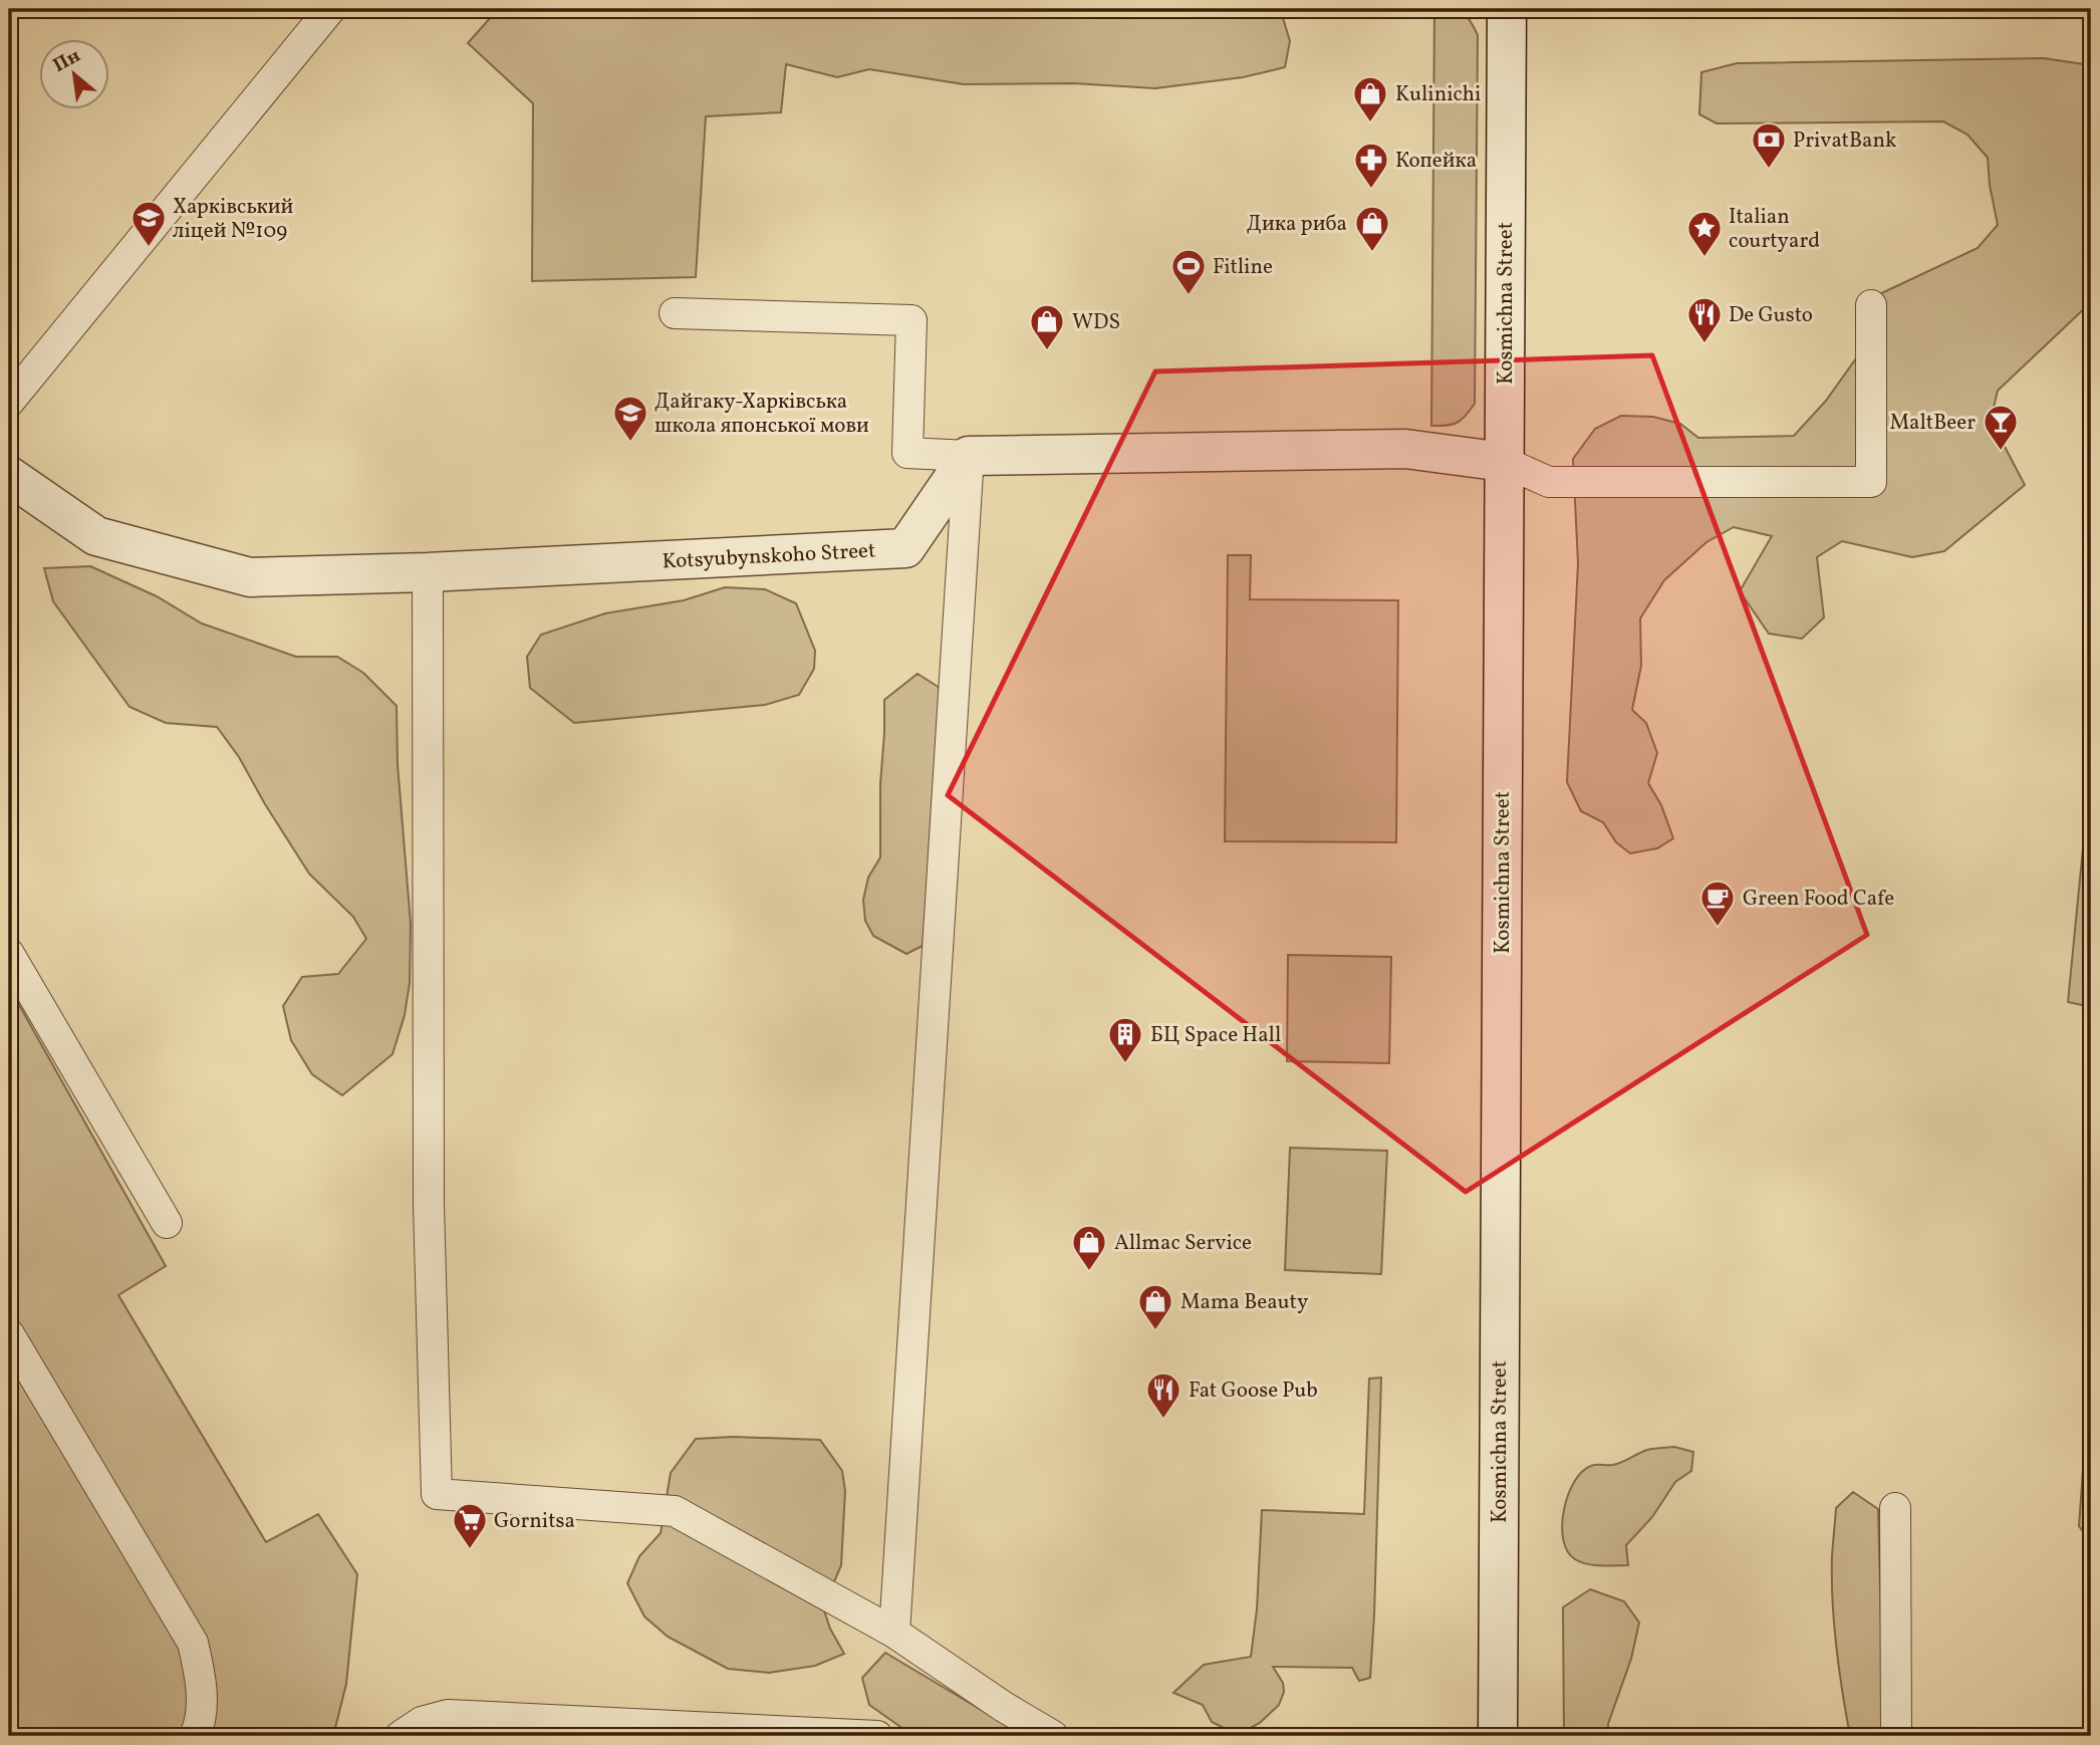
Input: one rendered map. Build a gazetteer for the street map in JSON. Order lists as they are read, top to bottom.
{
  "streets": {
    "street": ["Kosmichna Street", "Kotsyubynskoho Street"]
  },
  "places": {
    "shop": [
      "Kulinichi",
      "Дика риба",
      "WDS",
      "Allmac Service",
      "Mama Beauty"
    ],
    "bank": ["PrivatBank"],
    "pharmacy": ["Копейка"],
    "school or university": ["Харківський ліцей №109", "Дайгаку-Харківська школа японської мови"],
    "place": ["Italian courtyard"],
    "sports": ["Fitline"],
    "restaurant": ["De Gusto", "Fat Goose Pub"],
    "bar": ["MaltBeer"],
    "cafe": ["Green Food Cafe"],
    "building": ["БЦ Space Hall"],
    "supermarket": ["Gornitsa"]
  },
  "north": "top left"
}
